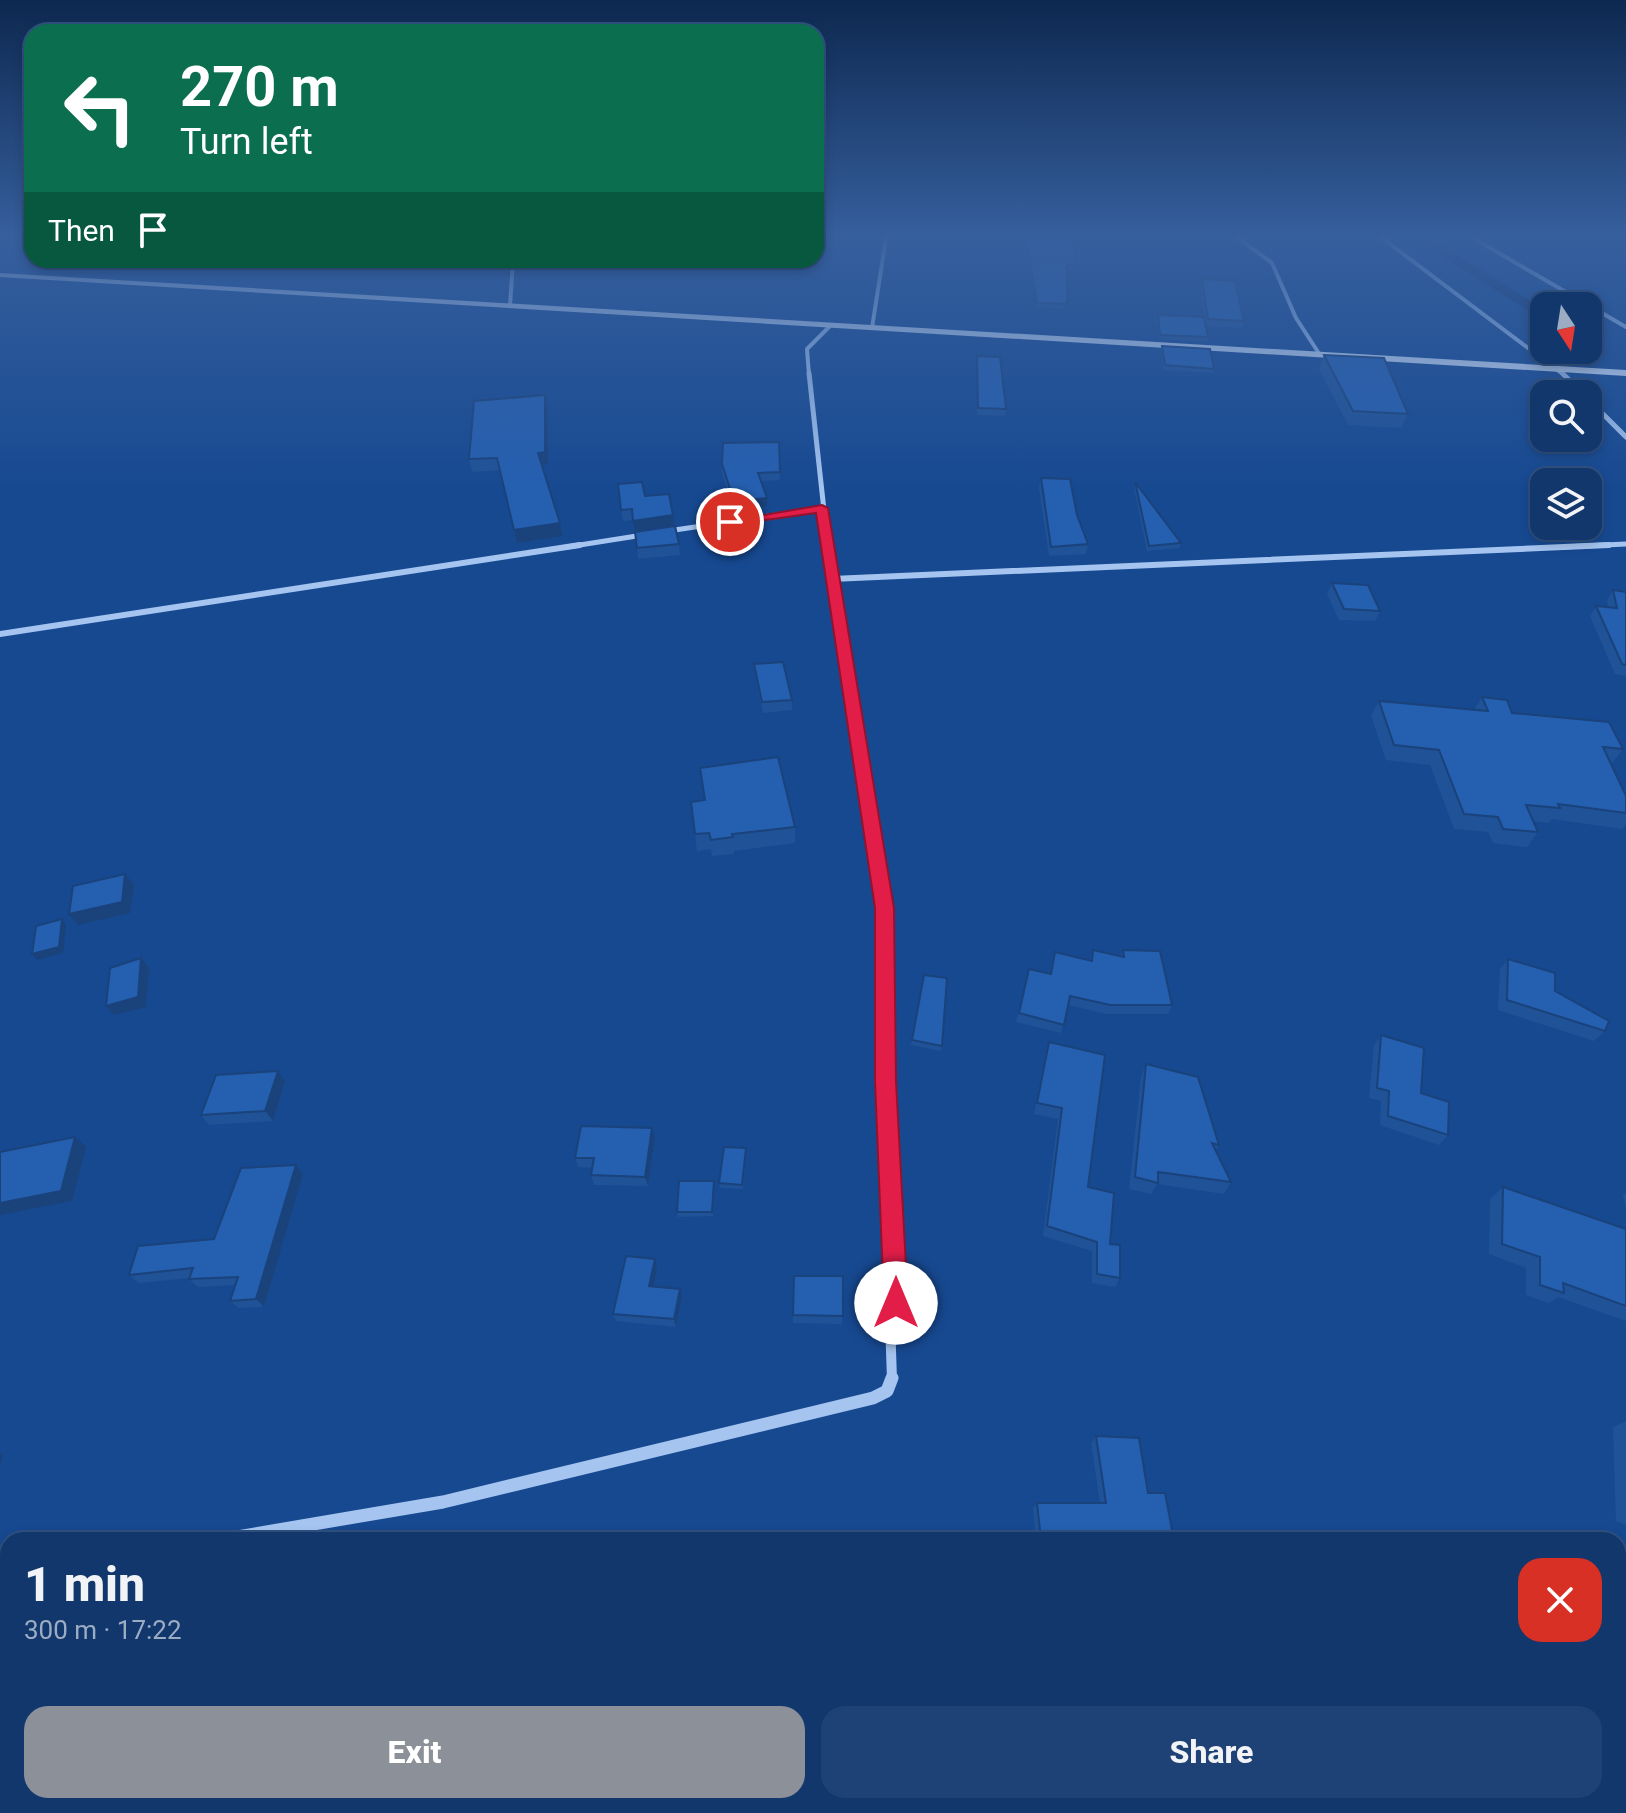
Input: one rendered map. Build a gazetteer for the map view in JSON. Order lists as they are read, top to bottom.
{
  "north": "bottom",
  "page": {
    "turn": ["270 m", "Turn left"],
    "then": "Then",
    "heading": ["1 min", "300 m · 17:22"],
    "buttons": ["Exit", "Share"]
  }
}
